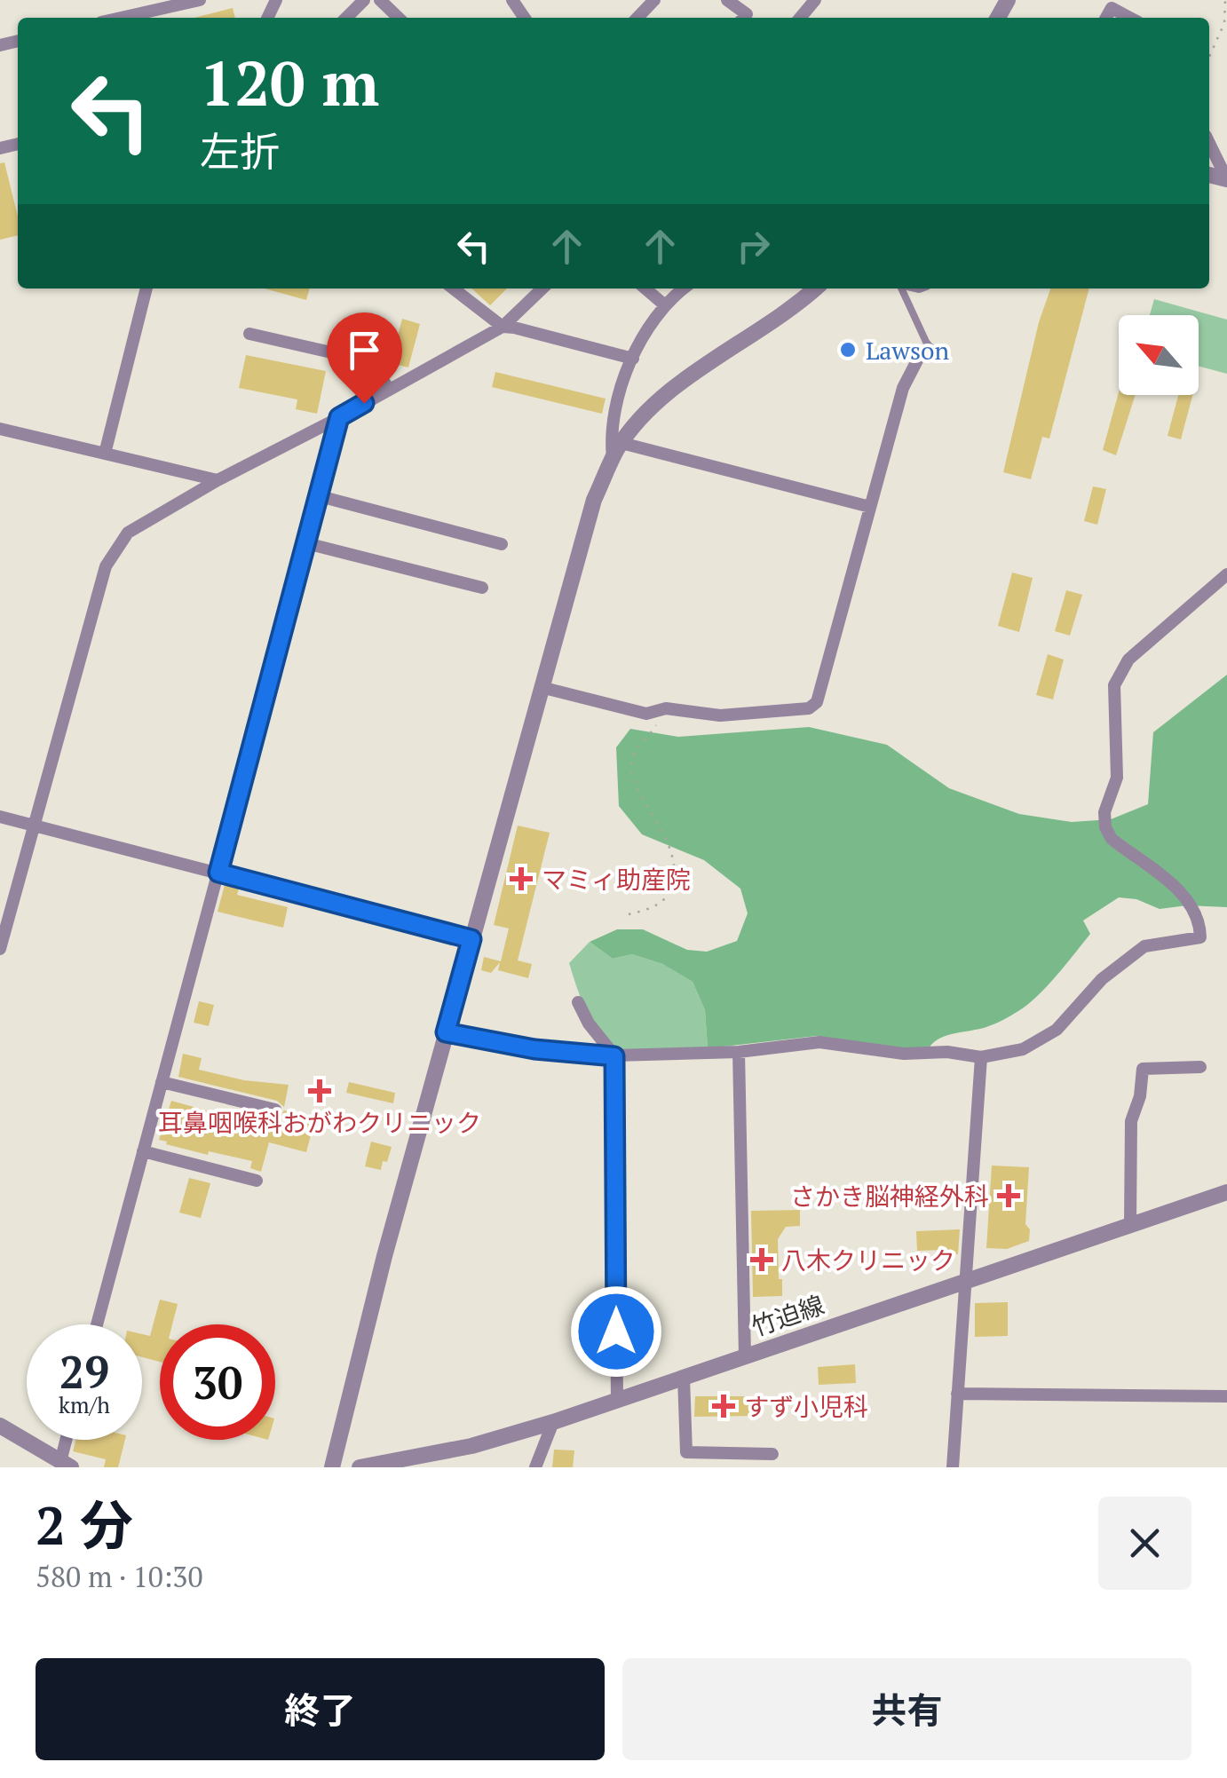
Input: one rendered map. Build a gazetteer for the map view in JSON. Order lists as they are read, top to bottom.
{
  "streets": {
    "street": ["竹迫線"]
  },
  "places": {
    "other": ["Lawson"],
    "health": [
      "マミィ助産院",
      "耳鼻咽喉科おがわクリニック",
      "さかき脳神経外科",
      "八木クリニック",
      "すず小児科"
    ]
  },
  "north": "top left",
  "page": {
    "turn": ["120 m", "左折"],
    "speed": "29 km/h",
    "limit": "30",
    "heading": ["2 分", "580 m · 10:30"],
    "buttons": ["終了", "共有"]
  }
}
